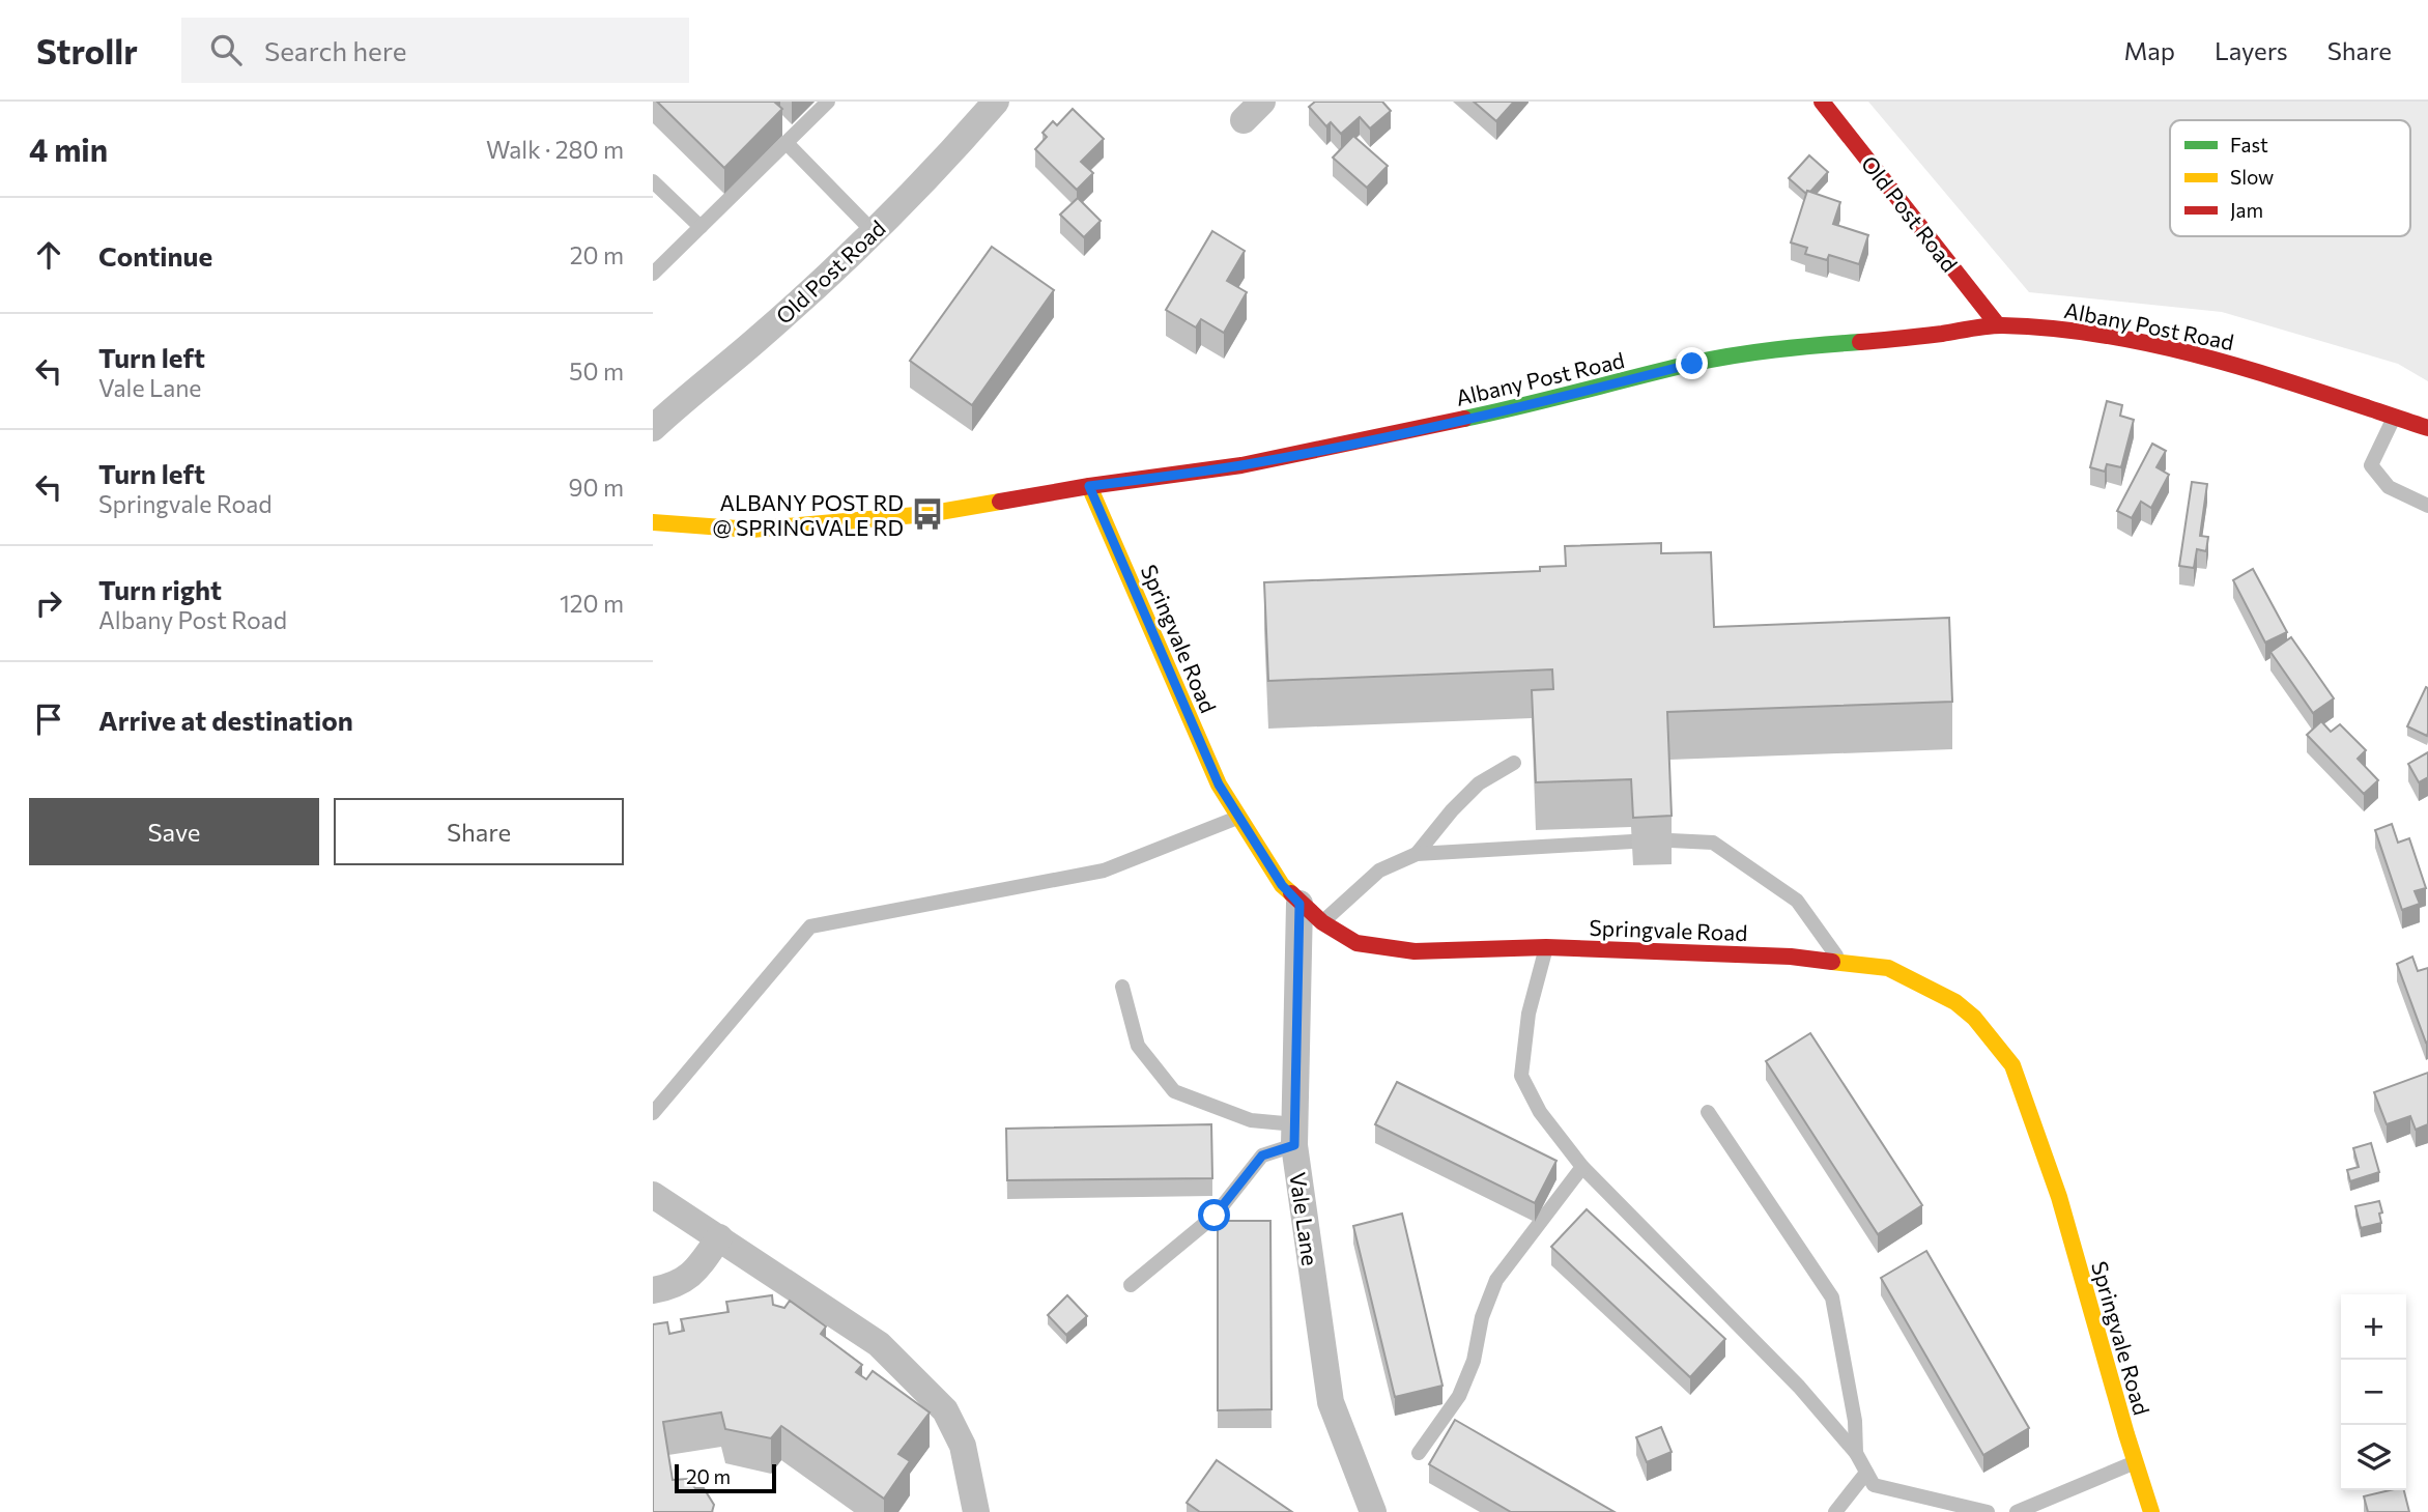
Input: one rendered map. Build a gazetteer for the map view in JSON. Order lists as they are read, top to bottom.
{
  "streets": {
    "street": [
      "Old Post Road",
      "Albany Post Road",
      "Springvale Road",
      "Vale Lane"
    ]
  },
  "crossings": [
    ["Old Post Road", "Albany Post Road"],
    ["Albany Post Road", "Springvale Road"],
    ["Springvale Road", "Vale Lane"]
  ],
  "places": {
    "bus stop": ["ALBANY POST RD @ SPRINGVALE RD"]
  },
  "legend": ["Fast", "Slow", "Jam"],
  "scale_bar": "20 m",
  "page": {
    "header": "Strollr",
    "search": "Search here",
    "nav": ["Map", "Layers", "Share"],
    "heading": ["4 min", "Walk · 280 m"],
    "list": [
      ["Continue", "20 m"],
      ["Turn left", "Vale Lane", "50 m"],
      ["Turn left", "Springvale Road", "90 m"],
      ["Turn right", "Albany Post Road", "120 m"],
      "Arrive at destination"
    ],
    "buttons": ["Save", "Share"],
    "map_buttons": ["+", "−"],
    "scale": "20 m"
  }
}
